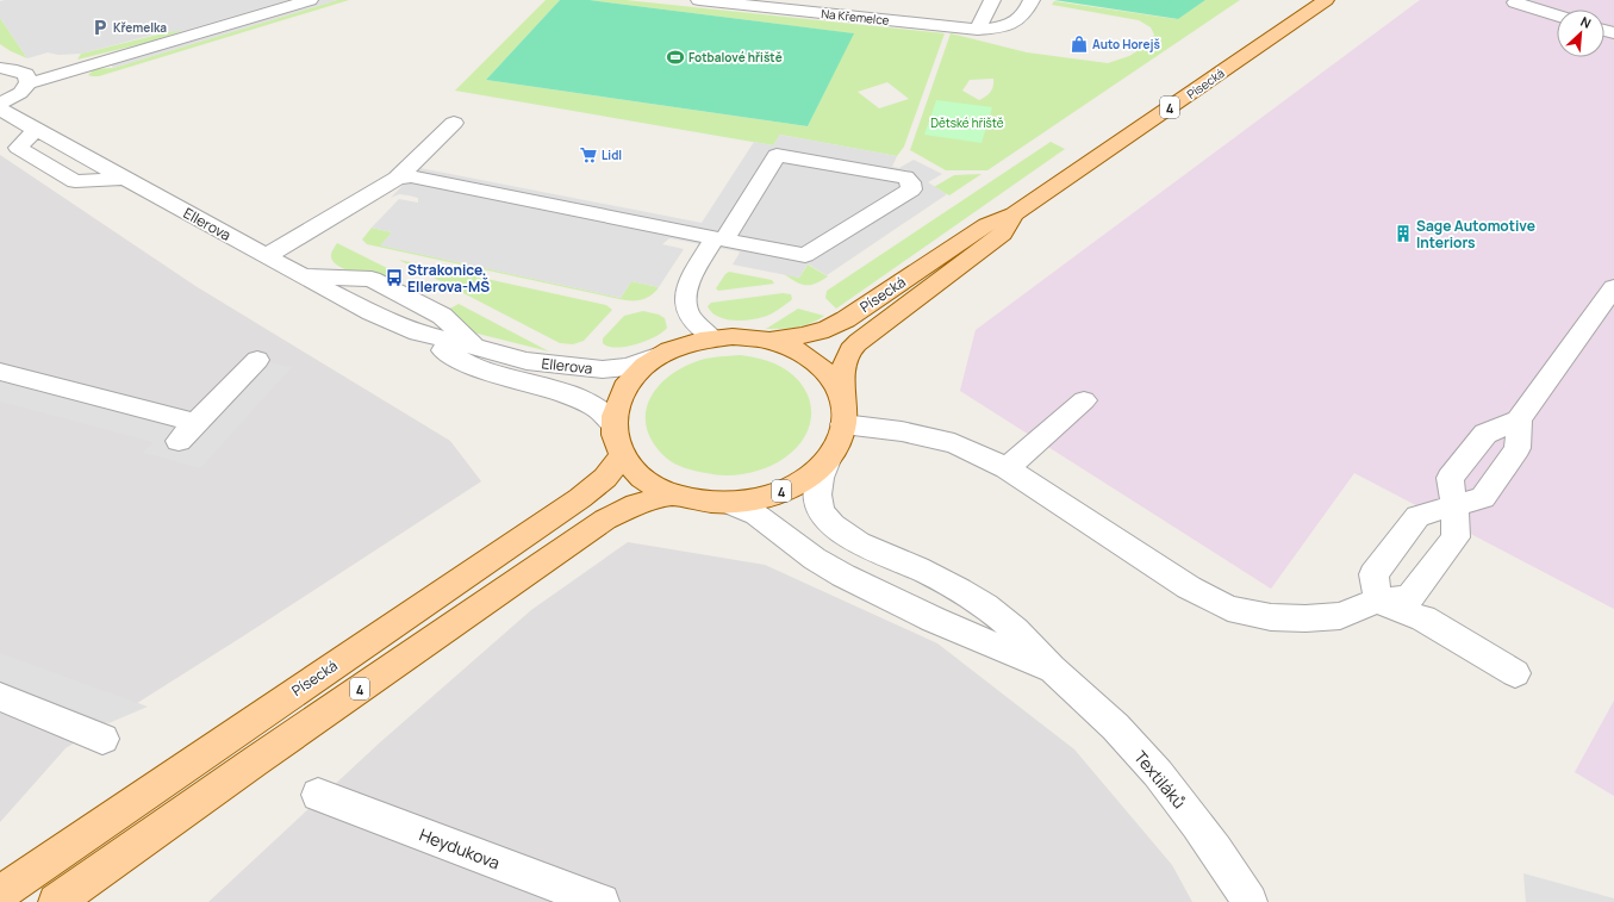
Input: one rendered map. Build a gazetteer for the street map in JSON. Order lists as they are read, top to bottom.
{
  "streets": {
    "main road": ["Písecká", "4"],
    "street": [
      "Na Křemelce",
      "Ellerova",
      "Textiláků",
      "Heydukova"
    ]
  },
  "crossings": [
    ["Písecká", "4"],
    ["4", "Ellerova"]
  ],
  "parks": ["Dětské hřiště"],
  "places": {
    "parking": ["Křemelka"],
    "shop": ["Auto Horejš"],
    "sports": ["Fotbalové hřiště"],
    "supermarket": ["Lidl"],
    "building": ["Sage Automotive Interiors"],
    "bus stop": ["Strakonice, Ellerova-MŠ"]
  },
  "north": "top right"
}
